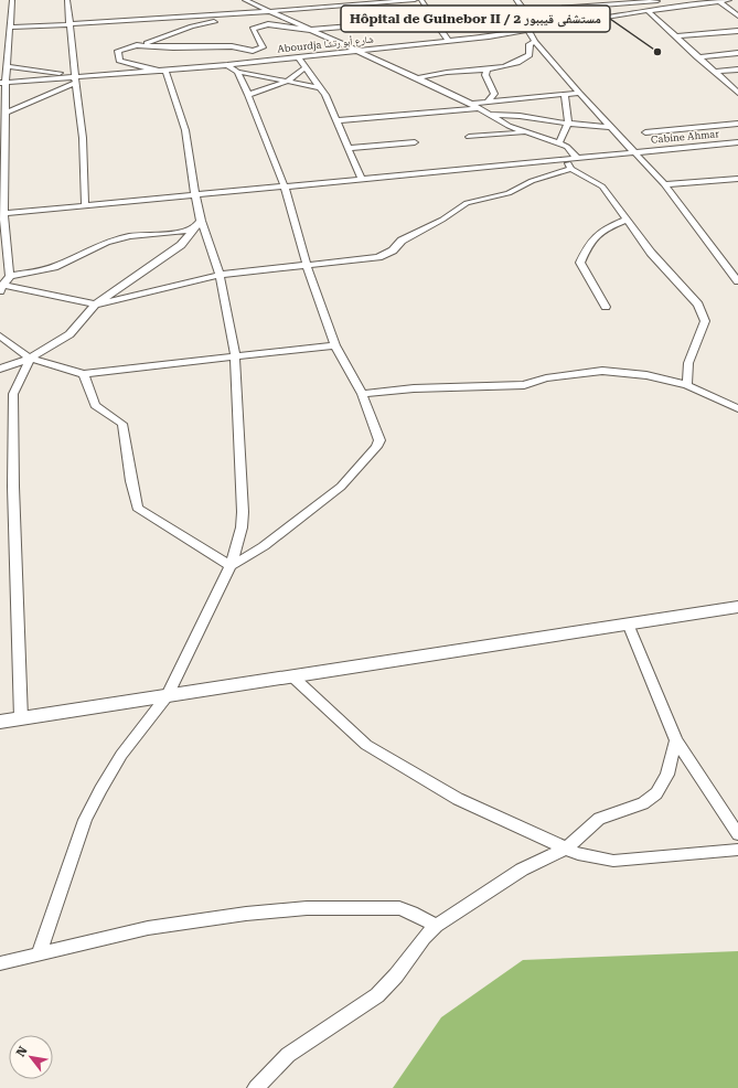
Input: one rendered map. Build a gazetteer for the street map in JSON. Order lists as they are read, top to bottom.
{
  "streets": {
    "street": ["Abourdja شارع أبو رتشا", "Cabine Ahmar"]
  },
  "places": ["Hôpital de Guinebor II / مستشفى قيببور 2"],
  "north": "top left"
}
